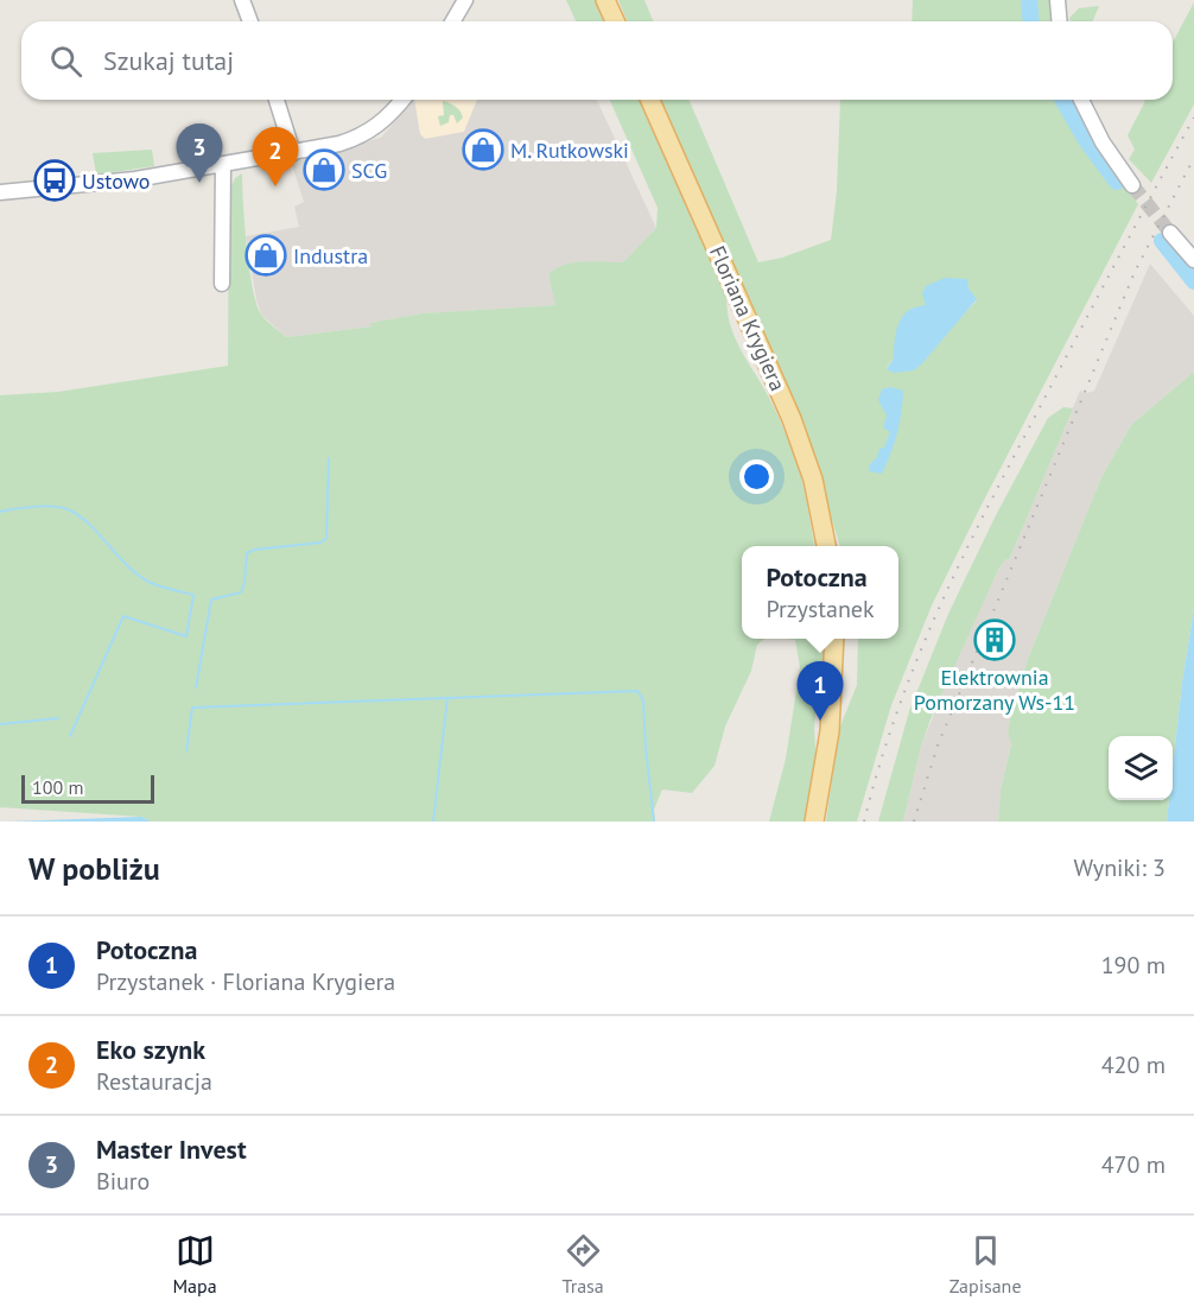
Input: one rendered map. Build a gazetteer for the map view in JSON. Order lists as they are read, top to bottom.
{
  "streets": {
    "main road": ["Floriana Krygiera"]
  },
  "places": {
    "shop": ["M. Rutkowski", "SCG", "Industra"],
    "bus stop": ["Ustowo"],
    "building": ["Elektrownia Pomorzany Ws-11"]
  },
  "scale_bar": "100 m",
  "page": {
    "search": "Szukaj tutaj",
    "pins": ["3", "2", "1"],
    "popup": ["Potoczna", "Przystanek"],
    "scale": "100 m",
    "heading": ["W pobliżu", "Wyniki: 3"],
    "list": [
      {
        "mark": "1",
        "name": "Potoczna",
        "note": "Przystanek · Floriana Krygiera",
        "value": "190 m"
      },
      {
        "mark": "2",
        "name": "Eko szynk",
        "note": "Restauracja",
        "value": "420 m"
      },
      {
        "mark": "3",
        "name": "Master Invest",
        "note": "Biuro",
        "value": "470 m"
      }
    ],
    "nav": ["Mapa", "Trasa", "Zapisane"]
  }
}
